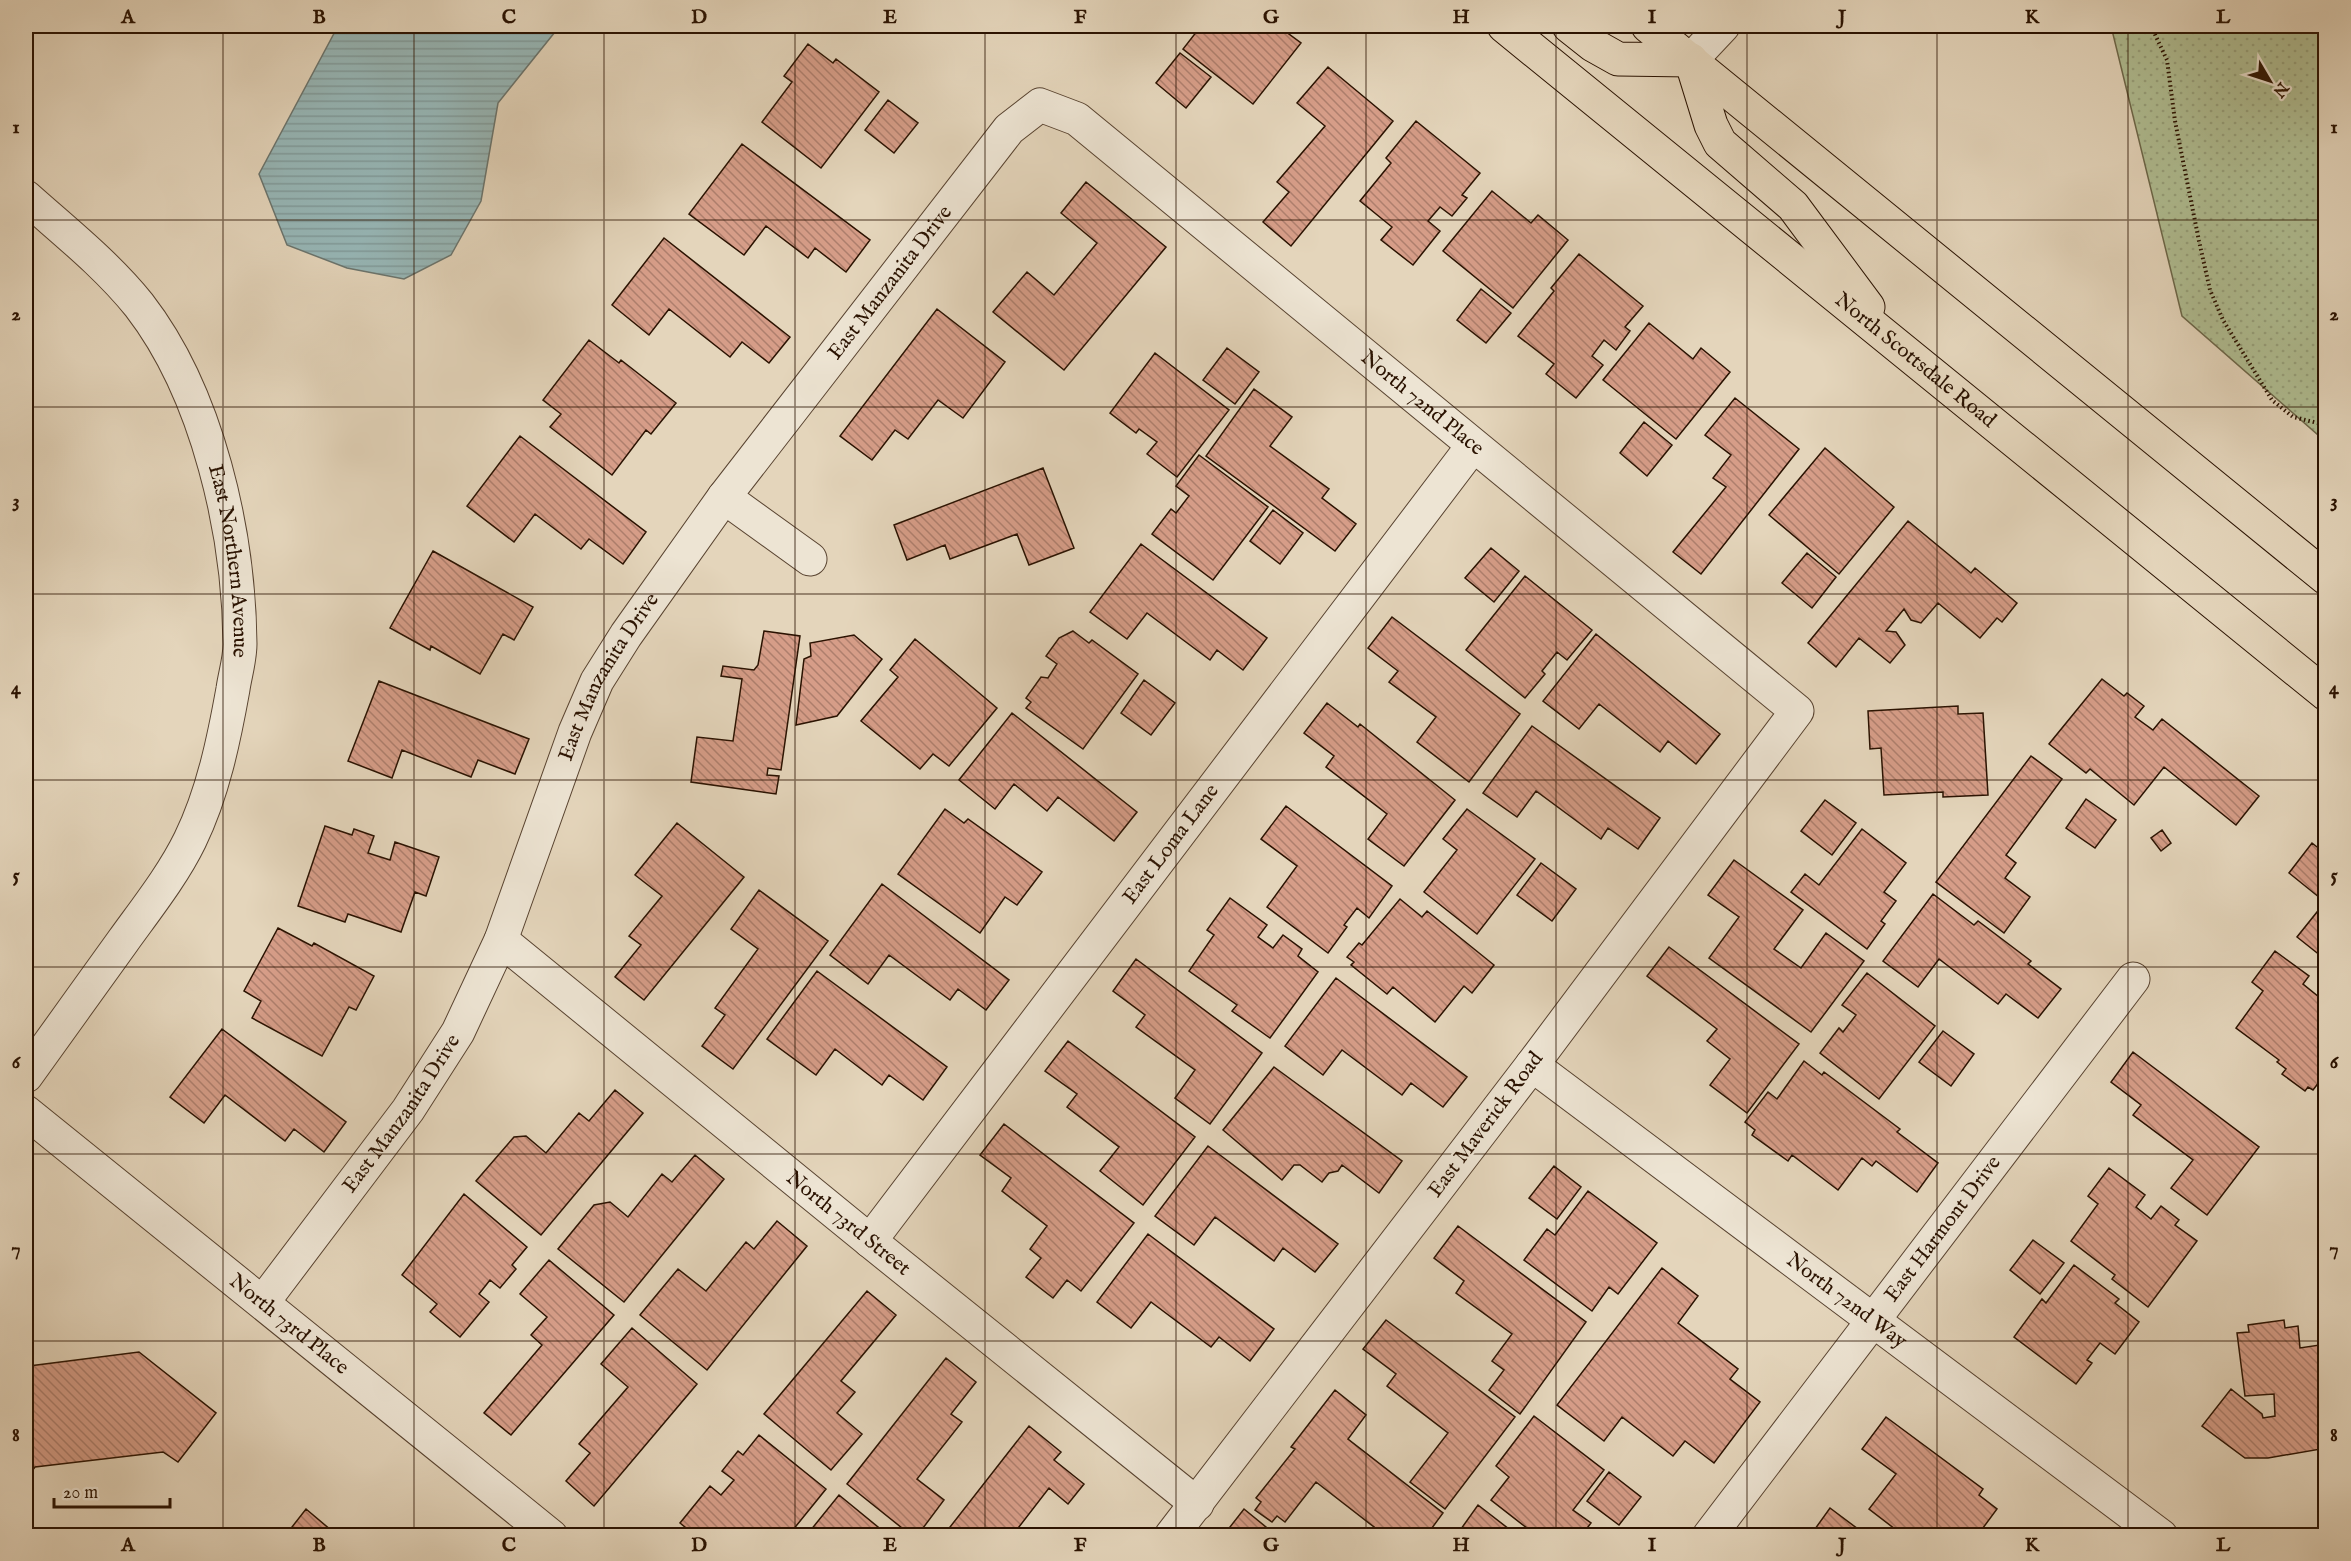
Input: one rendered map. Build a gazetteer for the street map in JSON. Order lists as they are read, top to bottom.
{
  "streets": {
    "main road": ["North Scottsdale Road"],
    "street": [
      "East Manzanita Drive",
      "North 72nd Place",
      "East Northern Avenue",
      "East Loma Lane",
      "East Maverick Road",
      "North 73rd Street",
      "East Harmont Drive",
      "North 72nd Way",
      "North 73rd Place"
    ]
  },
  "crossings": [
    ["East Manzanita Drive", "North 72nd Place"],
    ["East Manzanita Drive", "North 73rd Street"],
    ["East Manzanita Drive", "North 73rd Place"],
    ["North 72nd Place", "East Loma Lane"],
    ["North 72nd Place", "East Maverick Road"],
    ["East Loma Lane", "North 73rd Street"],
    ["East Maverick Road", "North 73rd Street"],
    ["East Maverick Road", "North 72nd Way"],
    ["East Harmont Drive", "North 72nd Way"]
  ],
  "scale_bar": "20 m",
  "north": "bottom right",
  "grid": {
    "columns": [
      "A",
      "B",
      "C",
      "D",
      "E",
      "F",
      "G",
      "H",
      "I",
      "J",
      "K",
      "L"
    ],
    "rows": [
      "1",
      "2",
      "3",
      "4",
      "5",
      "6",
      "7",
      "8"
    ]
  }
}
